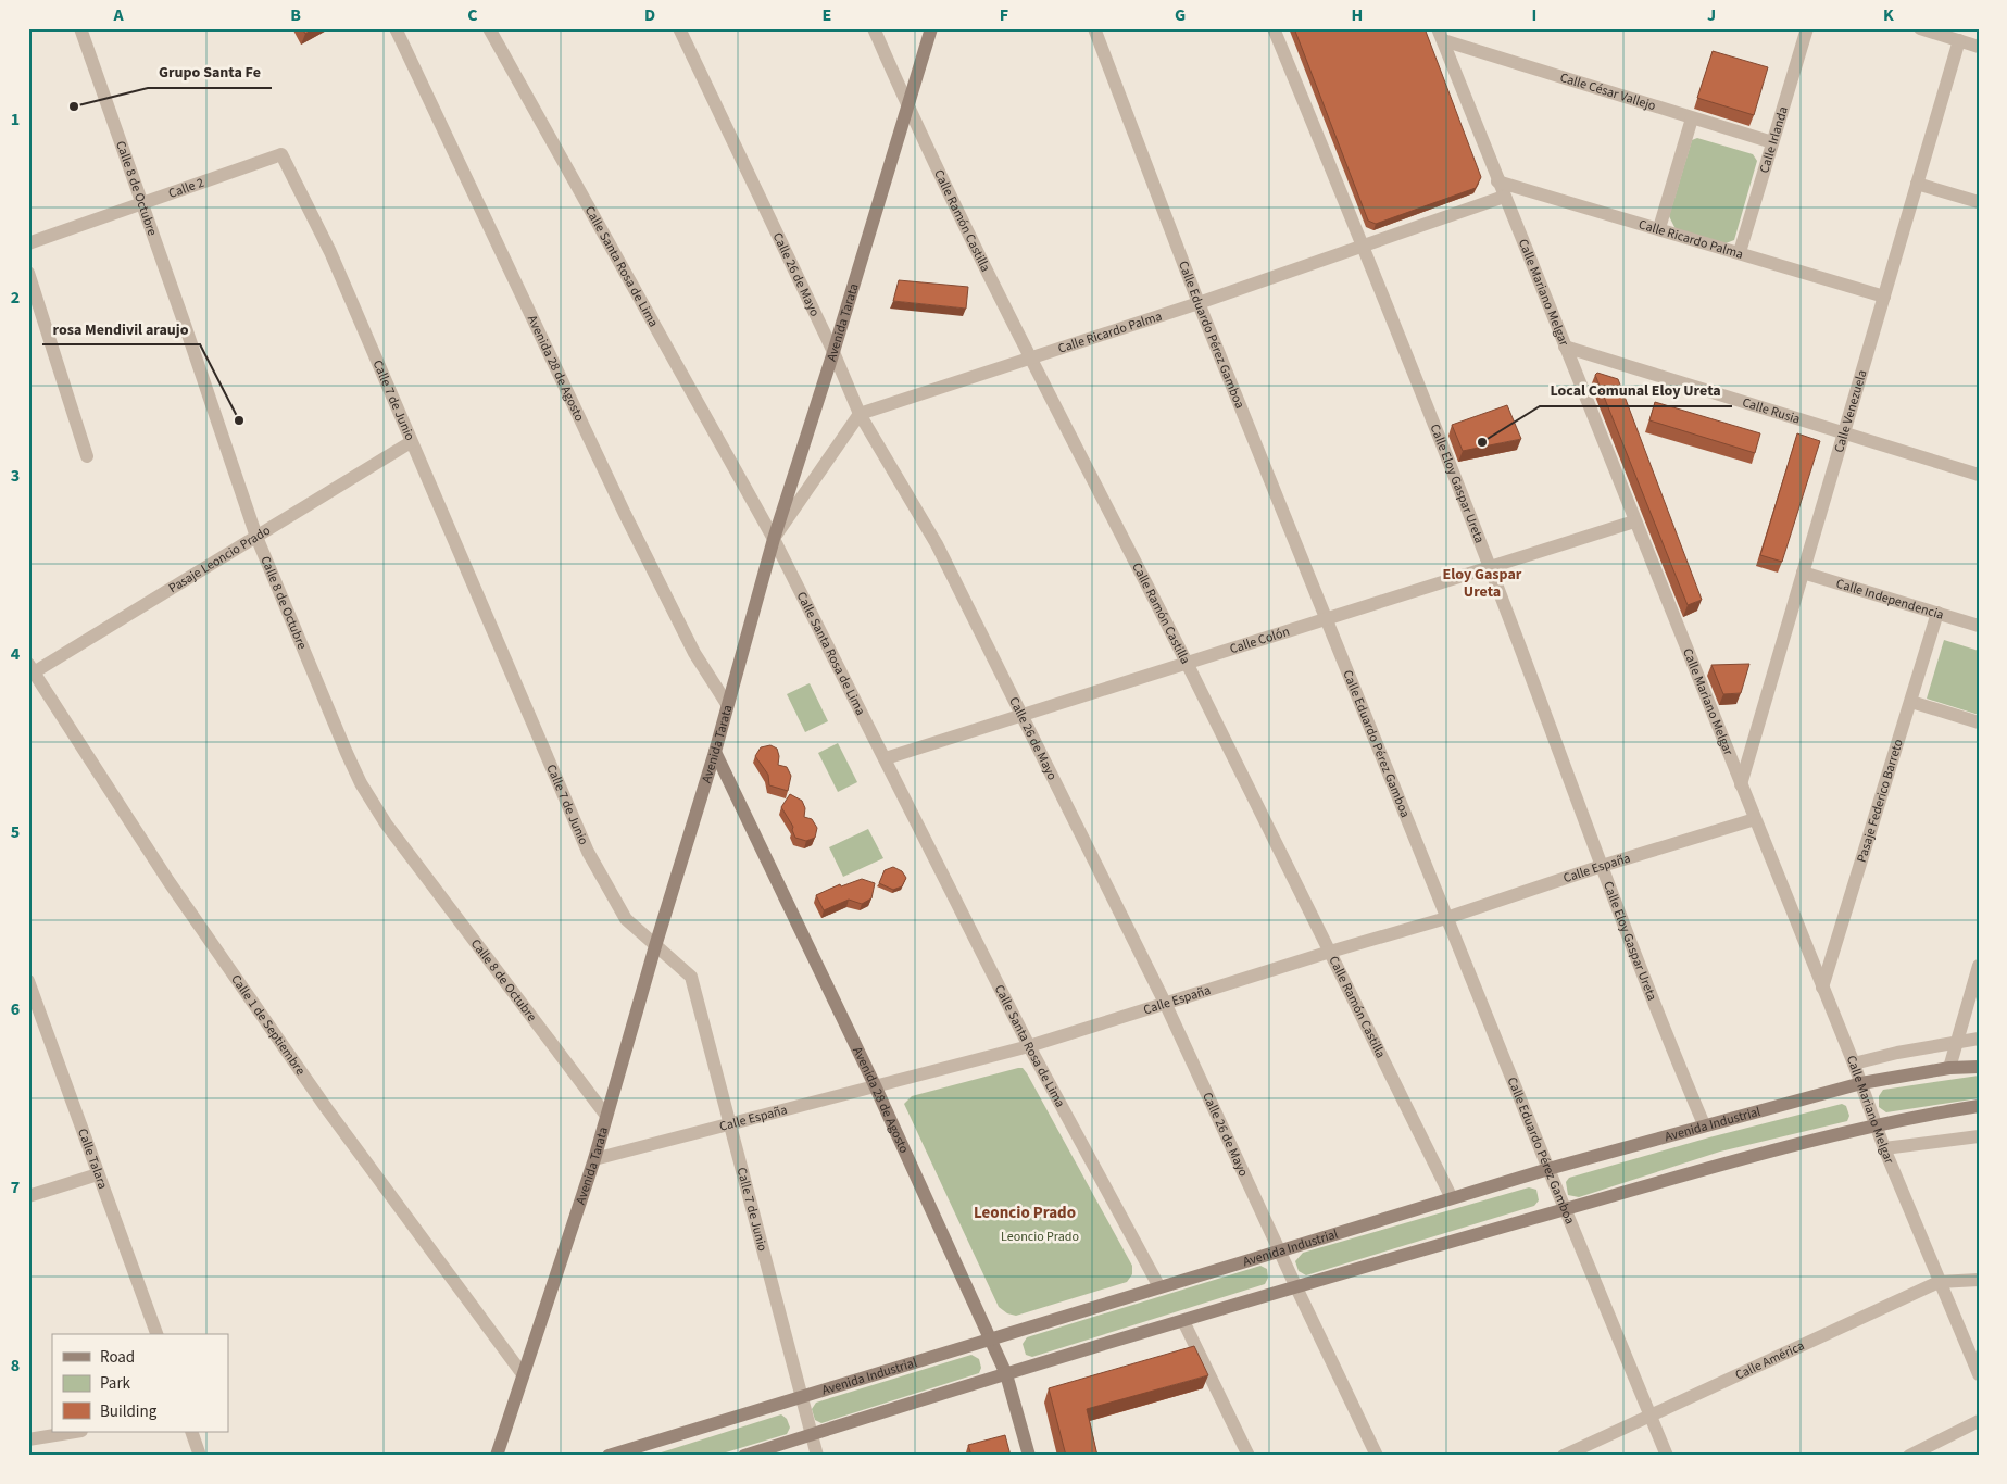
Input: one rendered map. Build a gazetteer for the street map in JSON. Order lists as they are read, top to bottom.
{
  "streets": {
    "main road": ["Avenida Tarata", "Avenida 28 de Agosto", "Avenida Industrial"],
    "street": [
      "Calle César Vallejo",
      "Calle Irlanda",
      "Calle 8 de Octubre",
      "Calle 2",
      "Calle Ramón Castilla",
      "Calle Ricardo Palma",
      "Calle Santa Rosa de Lima",
      "Calle 26 de Mayo",
      "Calle Mariano Melgar",
      "Calle Eduardo Pérez Gamboa",
      "Calle 7 de Junio",
      "Calle Rusia",
      "Calle Venezuela",
      "Calle Eloy Gaspar Ureta",
      "Pasaje Leoncio Prado",
      "Calle Independencia",
      "Calle Colón",
      "Pasaje Federico Barreto",
      "Calle España",
      "Calle 1 de Septiembre",
      "Calle Talara",
      "Calle América"
    ]
  },
  "crossings": [
    ["Calle César Vallejo", "Calle Irlanda"],
    ["Calle César Vallejo", "Calle Mariano Melgar"],
    ["Calle Irlanda", "Calle Ricardo Palma"],
    ["Calle 8 de Octubre", "Calle 2"],
    ["Calle 8 de Octubre", "Avenida Tarata"],
    ["Calle 8 de Octubre", "Pasaje Leoncio Prado"],
    ["Calle 2", "Calle 7 de Junio"],
    ["Calle Ramón Castilla", "Calle Ricardo Palma"],
    ["Calle Ramón Castilla", "Avenida Tarata"],
    ["Calle Ramón Castilla", "Calle Colón"],
    ["Calle Ramón Castilla", "Calle España"],
    ["Calle Ramón Castilla", "Avenida Industrial"],
    ["Calle Ricardo Palma", "Calle 26 de Mayo"],
    ["Calle Ricardo Palma", "Calle Mariano Melgar"],
    ["Calle Ricardo Palma", "Calle Eduardo Pérez Gamboa"],
    ["Calle Ricardo Palma", "Calle Venezuela"],
    ["Calle Ricardo Palma", "Calle Eloy Gaspar Ureta"],
    ["Calle Santa Rosa de Lima", "Avenida Tarata"],
    ["Calle Santa Rosa de Lima", "Calle Colón"],
    ["Calle Santa Rosa de Lima", "Calle España"],
    ["Calle Santa Rosa de Lima", "Avenida Industrial"],
    ["Calle 26 de Mayo", "Avenida Tarata"],
    ["Calle 26 de Mayo", "Calle Colón"],
    ["Calle 26 de Mayo", "Calle España"],
    ["Calle 26 de Mayo", "Avenida Industrial"],
    ["Calle Mariano Melgar", "Calle Rusia"],
    ["Calle Mariano Melgar", "Calle Venezuela"],
    ["Calle Mariano Melgar", "Calle Colón"],
    ["Calle Mariano Melgar", "Pasaje Federico Barreto"],
    ["Calle Mariano Melgar", "Calle España"],
    ["Calle Mariano Melgar", "Avenida Industrial"],
    ["Calle Mariano Melgar", "Calle América"],
    ["Avenida Tarata", "Avenida 28 de Agosto"],
    ["Avenida Tarata", "Calle 7 de Junio"],
    ["Avenida Tarata", "Calle España"],
    ["Avenida Tarata", "Calle 1 de Septiembre"],
    ["Calle Eduardo Pérez Gamboa", "Calle Colón"],
    ["Calle Eduardo Pérez Gamboa", "Calle España"],
    ["Calle Eduardo Pérez Gamboa", "Avenida Industrial"],
    ["Calle Eduardo Pérez Gamboa", "Calle América"],
    ["Avenida 28 de Agosto", "Calle España"],
    ["Avenida 28 de Agosto", "Avenida Industrial"],
    ["Calle 7 de Junio", "Pasaje Leoncio Prado"],
    ["Calle 7 de Junio", "Calle España"],
    ["Calle 7 de Junio", "Avenida Industrial"],
    ["Calle Rusia", "Calle Venezuela"],
    ["Calle Venezuela", "Calle Independencia"],
    ["Calle Eloy Gaspar Ureta", "Calle Colón"],
    ["Calle Eloy Gaspar Ureta", "Calle España"],
    ["Calle Eloy Gaspar Ureta", "Avenida Industrial"],
    ["Pasaje Leoncio Prado", "Calle 1 de Septiembre"],
    ["Calle Independencia", "Pasaje Federico Barreto"]
  ],
  "districts": ["Eloy Gaspar Ureta", "Leoncio Prado"],
  "parks": ["Leoncio Prado"],
  "places": ["Grupo Santa Fe", "rosa Mendivil araujo", "Local Comunal Eloy Ureta"],
  "legend": ["Road", "Park", "Building"],
  "grid": {
    "columns": [
      "A",
      "B",
      "C",
      "D",
      "E",
      "F",
      "G",
      "H",
      "I",
      "J",
      "K"
    ],
    "rows": [
      "1",
      "2",
      "3",
      "4",
      "5",
      "6",
      "7",
      "8"
    ]
  }
}
